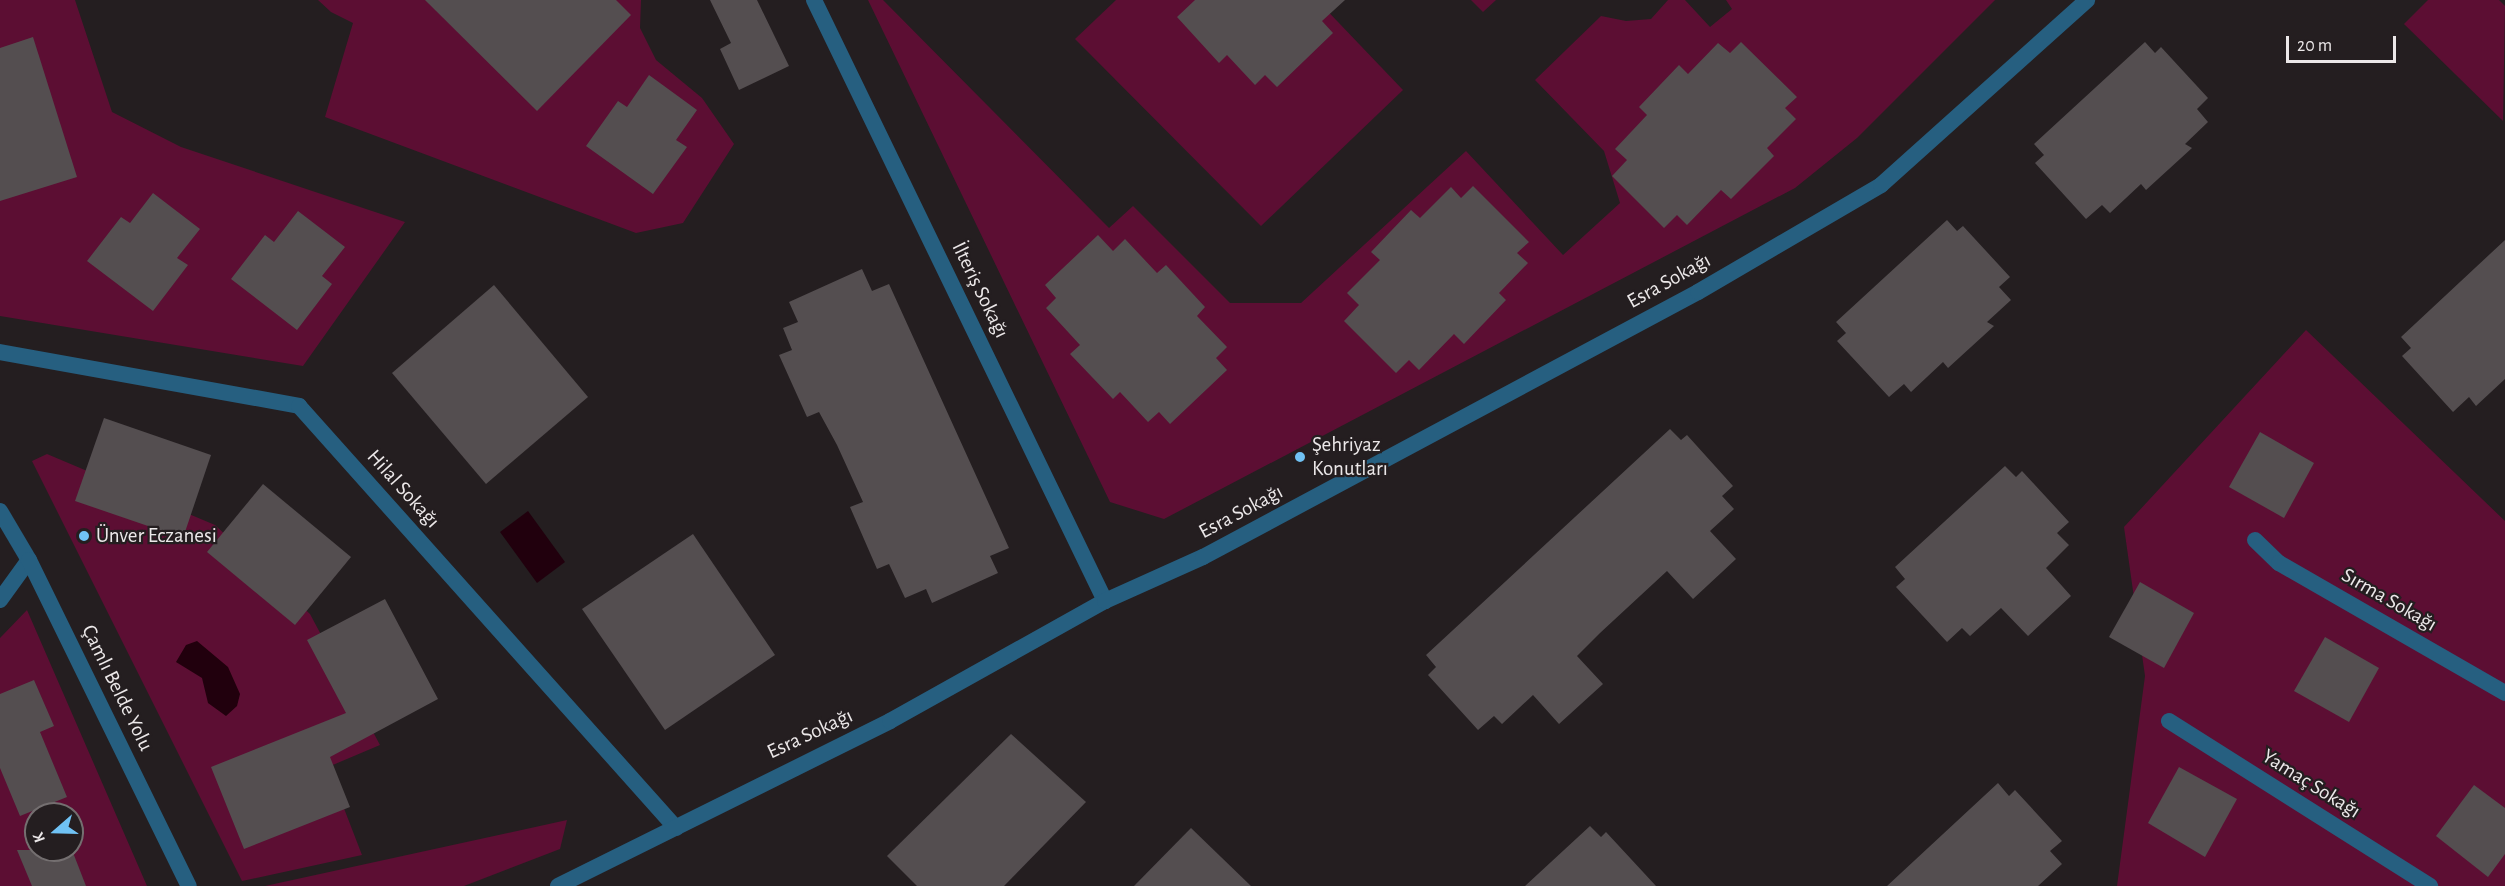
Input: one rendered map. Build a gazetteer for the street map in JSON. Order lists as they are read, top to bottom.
{
  "streets": {
    "street": [
      "Esra Sokağı",
      "İlteriş Sokağı",
      "Hilal Sokağı",
      "Sırma Sokağı",
      "Çamlı Belde Yolu",
      "Yamaç Sokağı"
    ]
  },
  "crossings": [
    ["Esra Sokağı", "İlteriş Sokağı"],
    ["Esra Sokağı", "Hilal Sokağı"]
  ],
  "places": ["Şehriyaz Konutları", "Ünver Eczanesi"],
  "scale_bar": "20 m",
  "north": "left"
}
